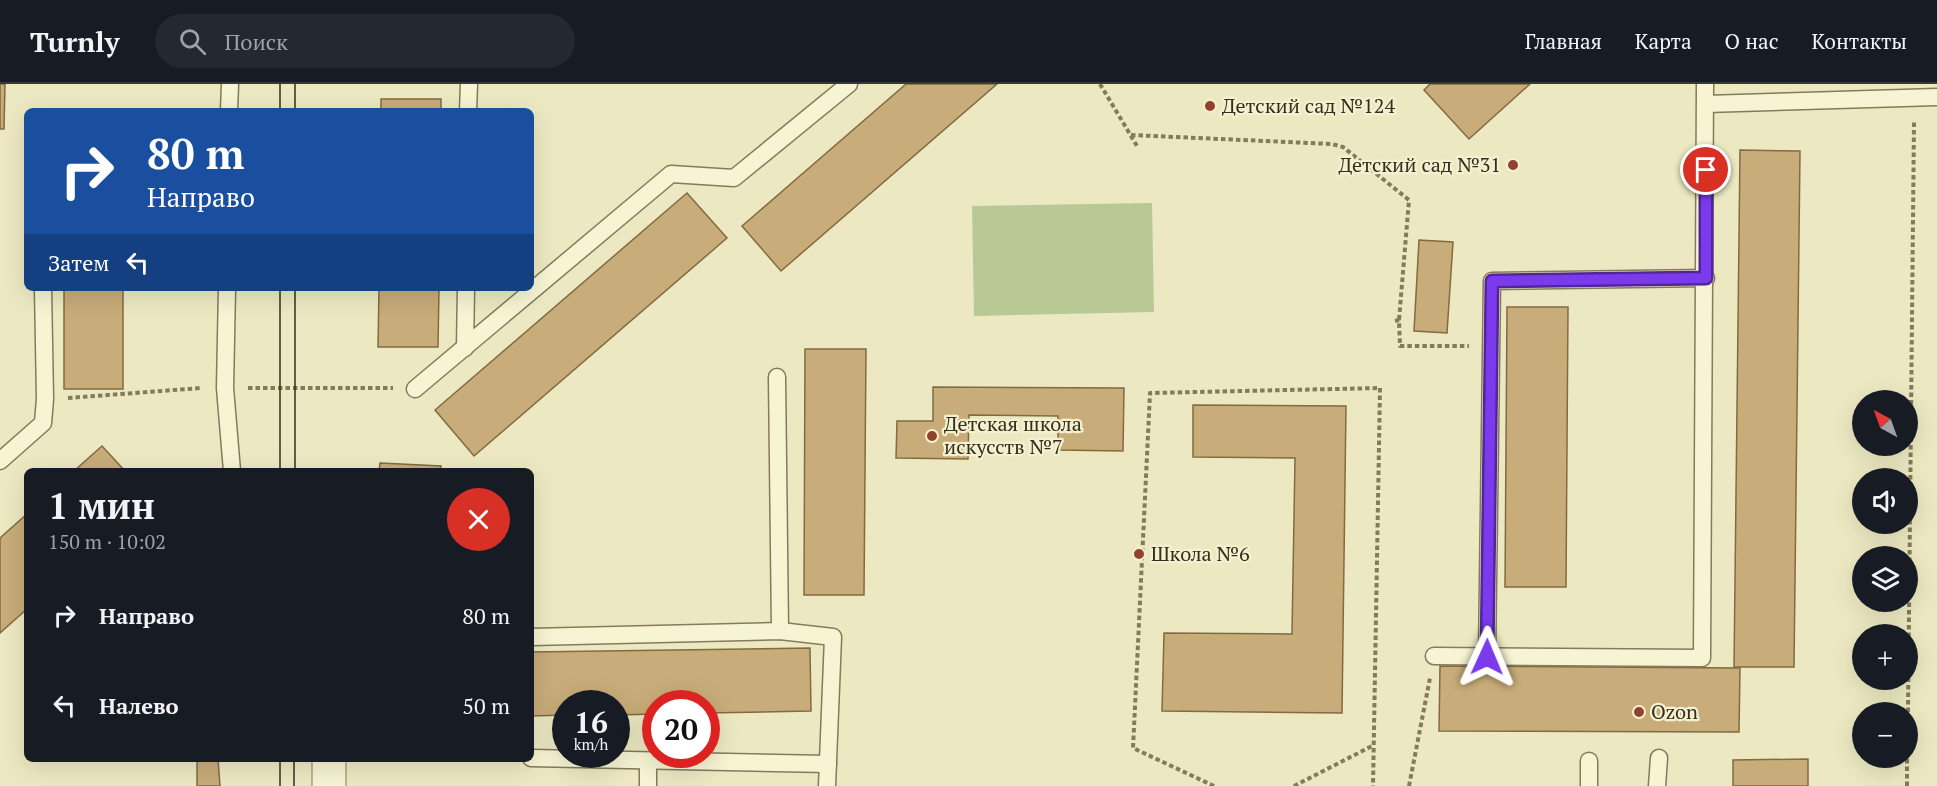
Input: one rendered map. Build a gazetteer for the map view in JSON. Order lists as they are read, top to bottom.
{
  "places": [
    "Детский сад №124",
    "Детский сад №31",
    "Детская школа искусств №7",
    "Школа №6",
    "Ozon"
  ],
  "north": "top left",
  "page": {
    "header": "Turnly",
    "search": "Поиск",
    "nav": [
      "Главная",
      "Карта",
      "О нас",
      "Контакты"
    ],
    "turn": ["80 m", "Направо"],
    "then": "Затем",
    "map_buttons": ["+", "−"],
    "heading": ["1 мин", "150 m · 10:02"],
    "list": [
      {
        "name": "Направо",
        "value": "80 m"
      },
      {
        "name": "Налево",
        "value": "50 m"
      }
    ],
    "speed": "16 km/h",
    "limit": "20"
  }
}
